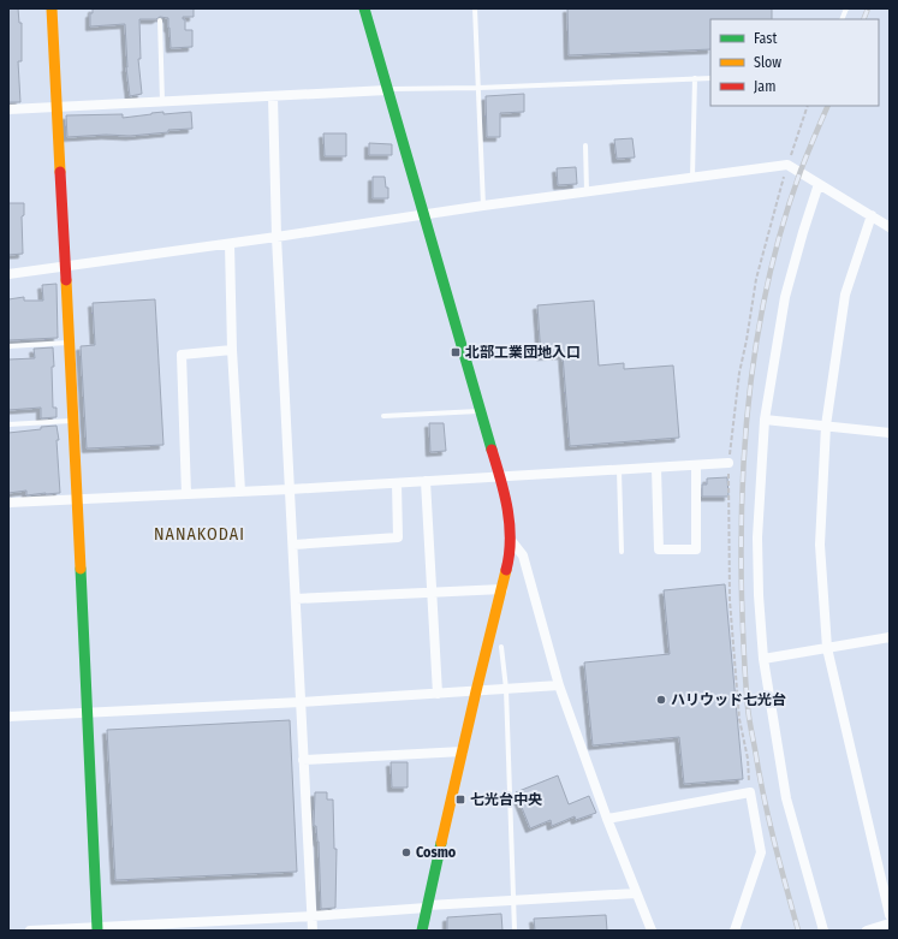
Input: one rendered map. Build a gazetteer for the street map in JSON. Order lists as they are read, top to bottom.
{
  "districts": ["NANAKODAI"],
  "places": {
    "transit": ["北部工業団地入口", "七光台中央"],
    "other": ["ハリウッド七光台", "Cosmo"]
  },
  "legend": ["Fast", "Slow", "Jam"]
}
